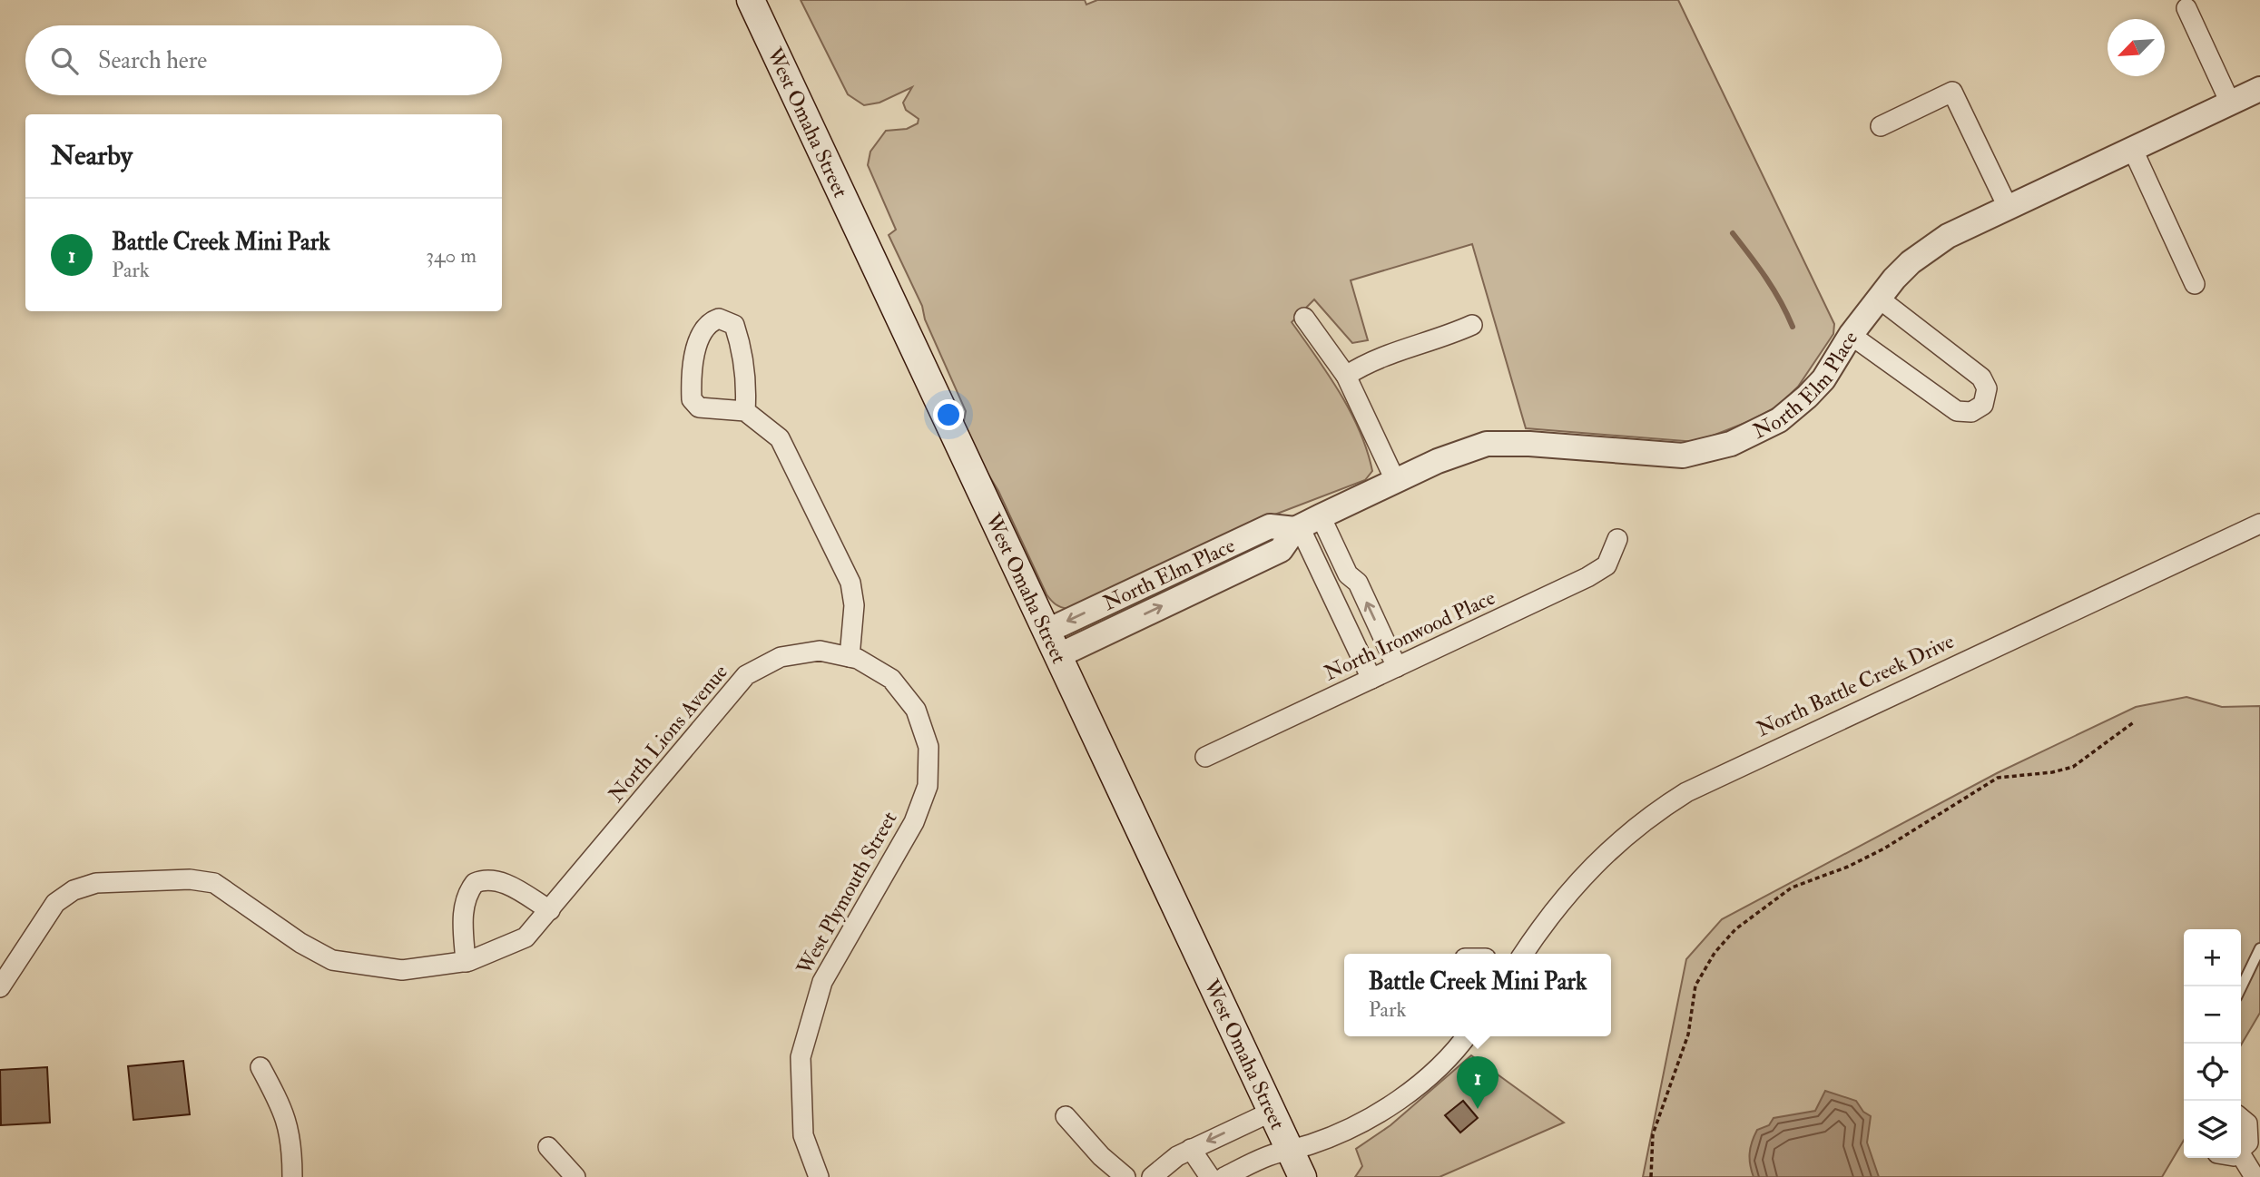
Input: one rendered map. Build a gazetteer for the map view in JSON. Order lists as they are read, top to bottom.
{
  "streets": {
    "main road": ["West Omaha Street"],
    "street": [
      "North Elm Place",
      "North Ironwood Place",
      "North Battle Creek Drive",
      "North Lions Avenue",
      "West Plymouth Street"
    ]
  },
  "crossings": [
    ["West Omaha Street", "North Elm Place"],
    ["North Lions Avenue", "West Plymouth Street"]
  ],
  "north": "bottom left",
  "page": {
    "search": "Search here",
    "heading": "Nearby",
    "list": [
      {
        "mark": "1",
        "name": "Battle Creek Mini Park",
        "note": "Park",
        "value": "340 m"
      }
    ],
    "map_buttons": ["+", "−"],
    "popup": ["Battle Creek Mini Park", "Park"],
    "pins": "1"
  }
}
